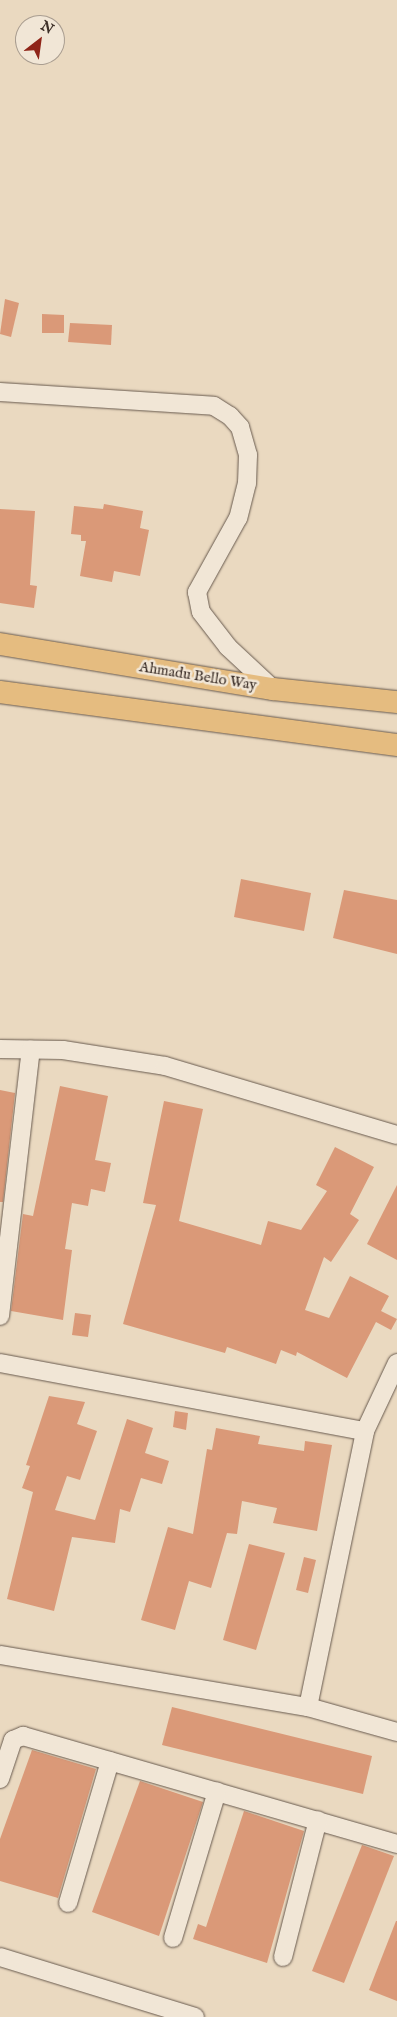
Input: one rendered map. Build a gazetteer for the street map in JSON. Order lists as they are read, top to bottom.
{
  "streets": {
    "main road": ["Ahmadu Bello Way"]
  },
  "north": "top right"
}
